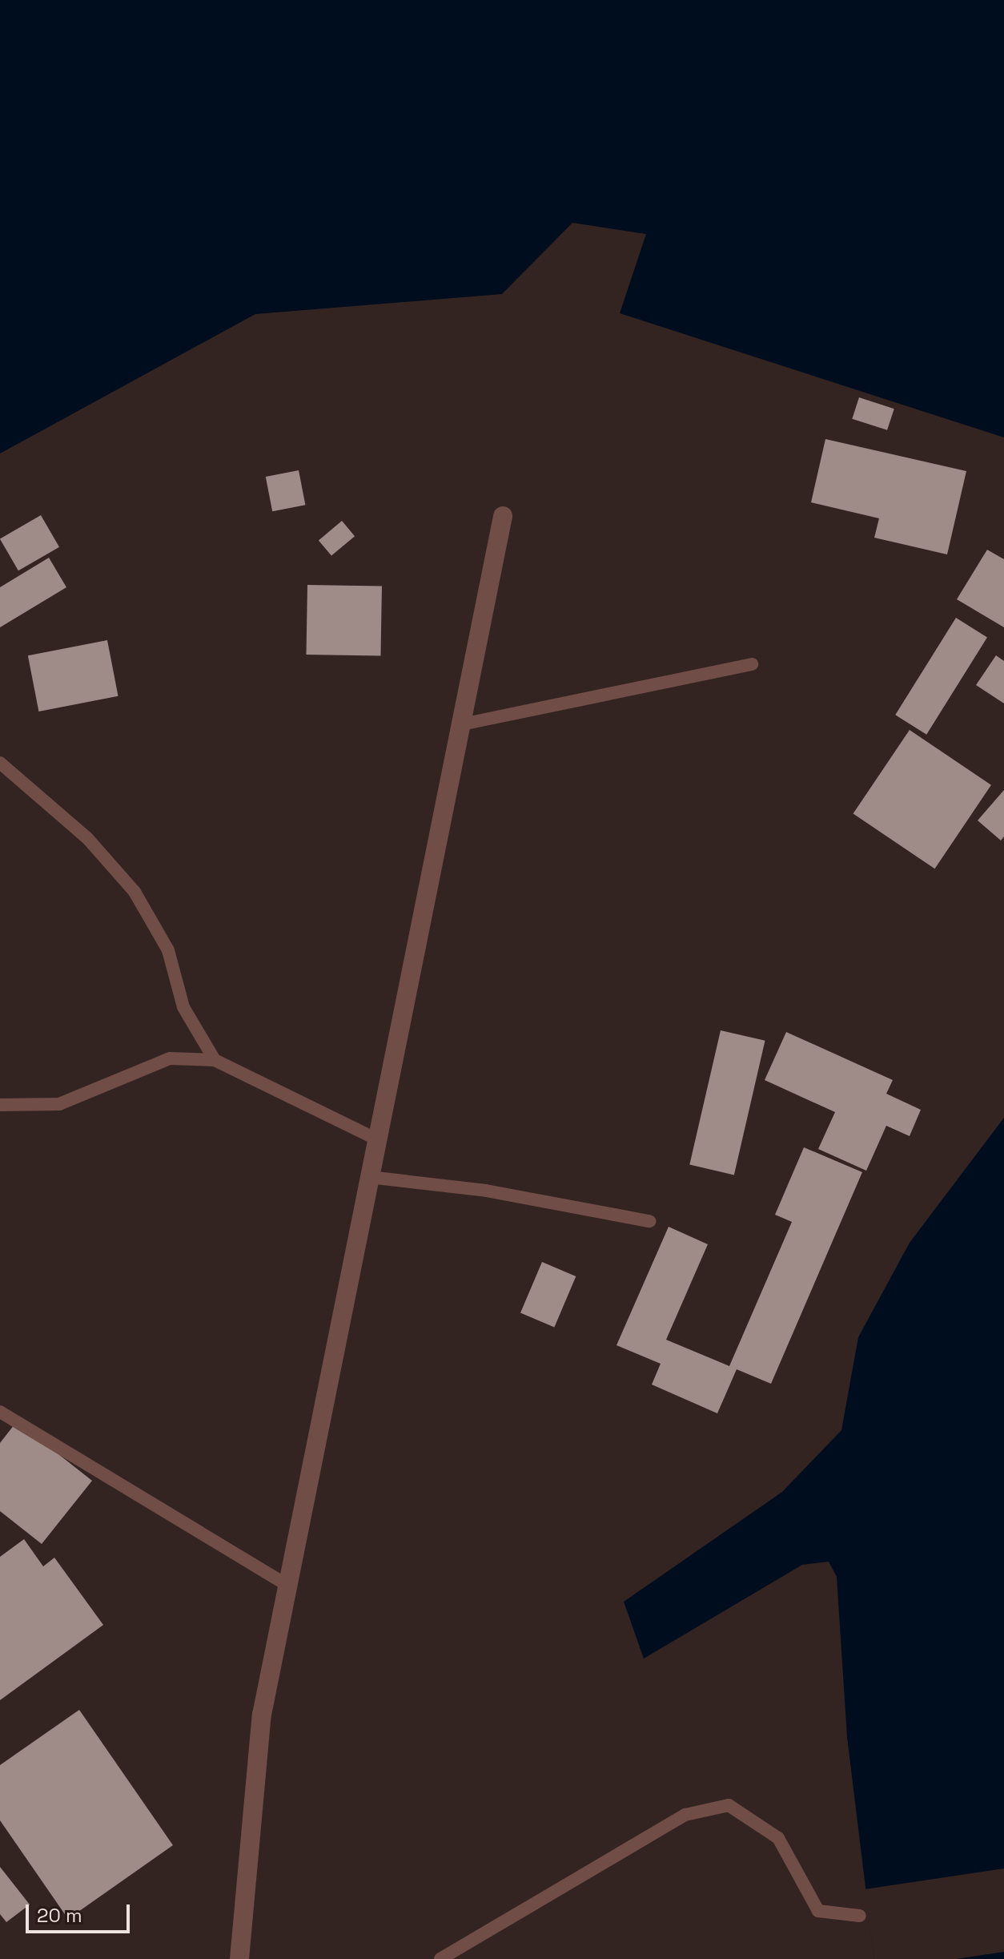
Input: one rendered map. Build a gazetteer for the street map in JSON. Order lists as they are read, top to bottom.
{
  "scale_bar": "20 m"
}
